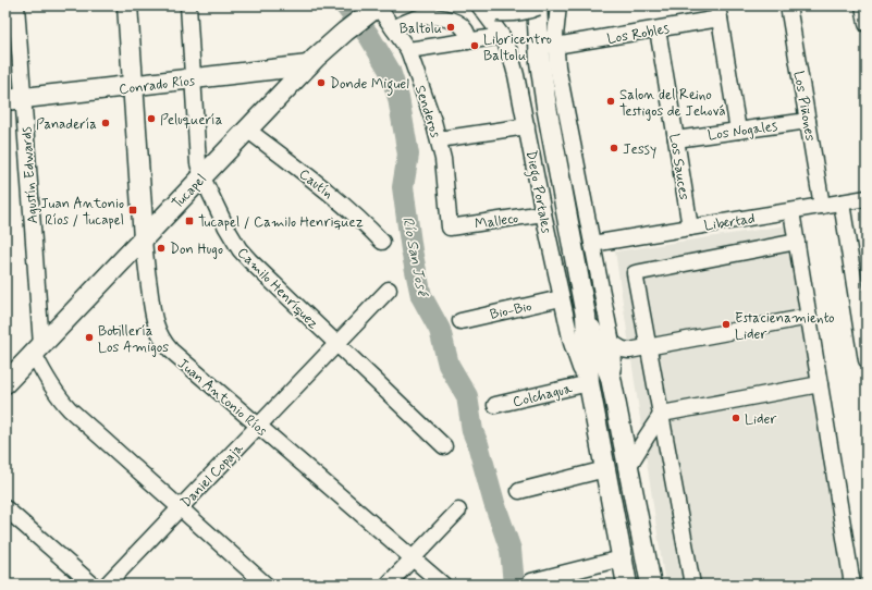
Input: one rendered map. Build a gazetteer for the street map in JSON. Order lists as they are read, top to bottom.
{
  "streets": {
    "main road": [
      "Conrado Ríos",
      "Tucapel",
      "Diego Portales",
      "Juan Antonio Ríos"
    ],
    "street": [
      "Los Robles",
      "Los Piñones",
      "Senderos",
      "Los Nogales",
      "Los Sauces",
      "Agustín Edwards",
      "Cautín",
      "Malleco",
      "Libertad",
      "Camilo Henríquez",
      "Bio-Bio",
      "Colchagua",
      "Daniel Copaja"
    ]
  },
  "crossings": [
    ["Los Robles", "Los Sauces"],
    ["Los Robles", "Diego Portales"],
    ["Conrado Ríos", "Agustín Edwards"],
    ["Conrado Ríos", "Tucapel"],
    ["Conrado Ríos", "Camilo Henríquez"],
    ["Conrado Ríos", "Juan Antonio Ríos"],
    ["Los Piñones", "Los Nogales"],
    ["Los Piñones", "Libertad"],
    ["Senderos", "Tucapel"],
    ["Senderos", "Malleco"],
    ["Los Nogales", "Los Sauces"],
    ["Los Sauces", "Libertad"],
    ["Agustín Edwards", "Tucapel"],
    ["Agustín Edwards", "Daniel Copaja"],
    ["Cautín", "Tucapel"],
    ["Tucapel", "Camilo Henríquez"],
    ["Tucapel", "Juan Antonio Ríos"],
    ["Diego Portales", "Malleco"],
    ["Diego Portales", "Libertad"],
    ["Diego Portales", "Bio-Bio"],
    ["Diego Portales", "Colchagua"],
    ["Camilo Henríquez", "Daniel Copaja"],
    ["Juan Antonio Ríos", "Daniel Copaja"]
  ],
  "water": ["Río San José"],
  "places": {
    "other": [
      "Baltolu",
      "Libricentro Baltolu",
      "Donde Miguel",
      "Salon del Reino Testigos de Jehová",
      "Peluquería",
      "Panadería",
      "Jessy",
      "Don Hugo",
      "Estacienamiento Lider",
      "Botillería Los Amigos",
      "Lider"
    ],
    "transit": ["Juan Antonio Ríos / Tucapel", "Tucapel / Camilo Henriquez"]
  }
}
